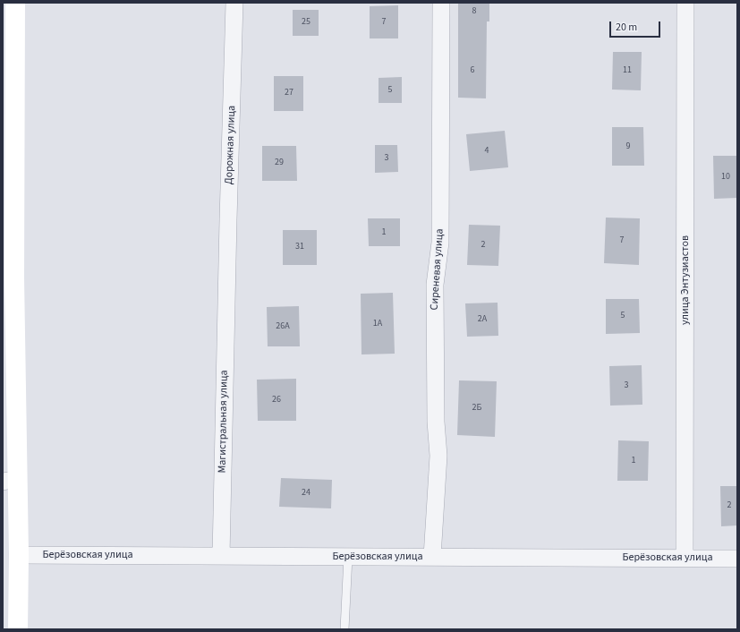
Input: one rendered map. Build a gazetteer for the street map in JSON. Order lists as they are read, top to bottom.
{
  "streets": {
    "street": [
      "Дорожная улица",
      "Сиреневая улица",
      "улица Энтузиастов",
      "Магистральная улица",
      "Берёзовская улица"
    ]
  },
  "crossings": [
    ["Дорожная улица", "Магистральная улица"],
    ["Сиреневая улица", "Берёзовская улица"],
    ["улица Энтузиастов", "Берёзовская улица"],
    ["Магистральная улица", "Берёзовская улица"]
  ],
  "house_numbers": [
    "8",
    "25",
    "7",
    "6",
    "11",
    "5",
    "27",
    "9",
    "4",
    "3",
    "29",
    "10",
    "1",
    "7",
    "2",
    "31",
    "5",
    "2А",
    "1А",
    "26А",
    "3",
    "26",
    "2Б",
    "1",
    "24",
    "2"
  ],
  "scale_bar": "20 m"
}
